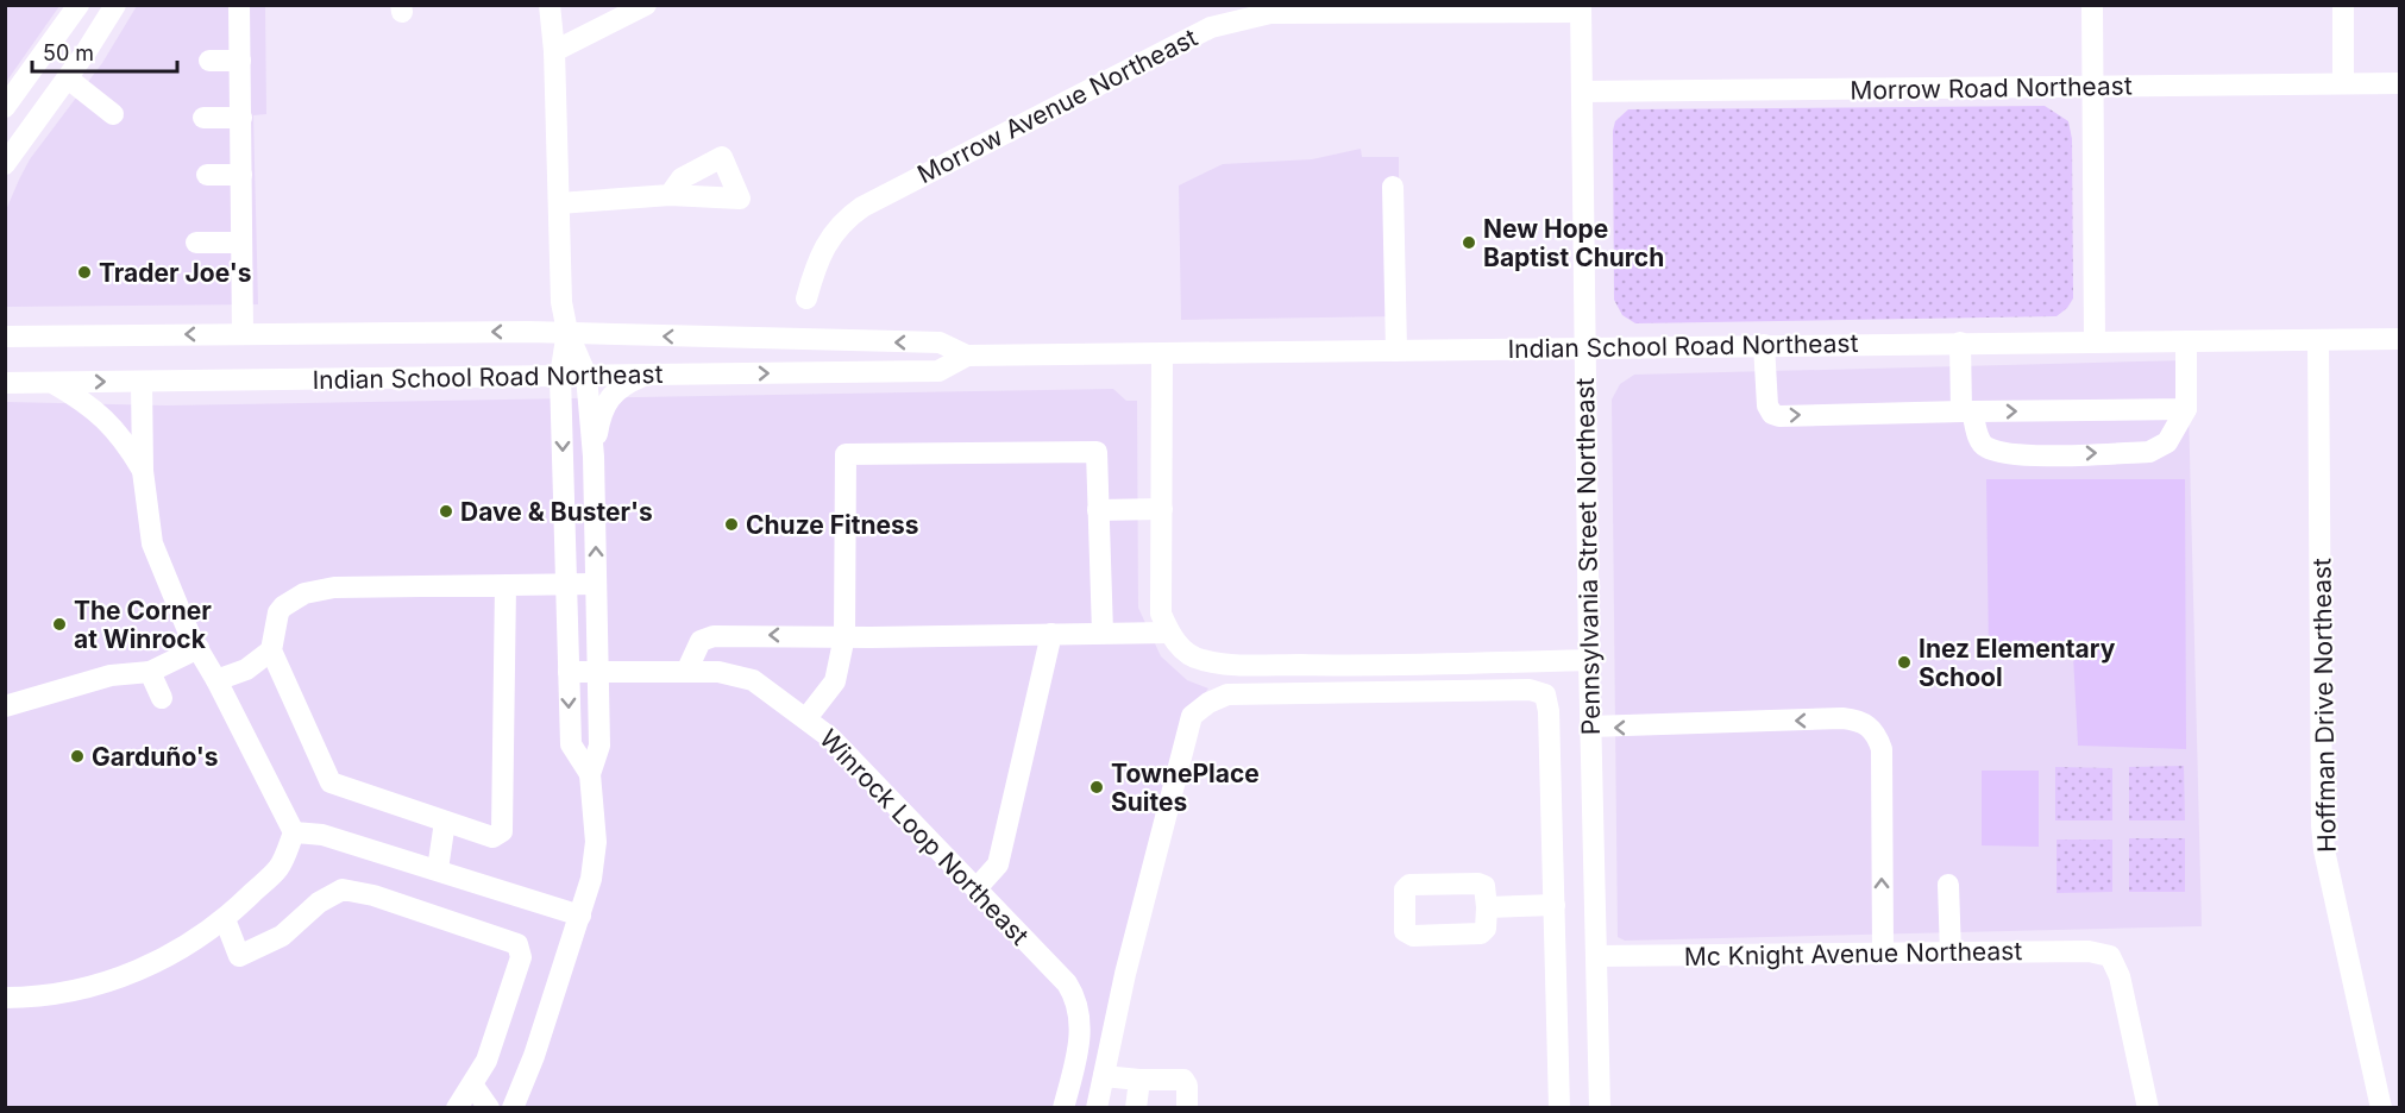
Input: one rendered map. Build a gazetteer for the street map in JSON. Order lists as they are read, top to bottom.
{
  "streets": {
    "street": [
      "Morrow Road Northeast",
      "Morrow Avenue Northeast",
      "Indian School Road Northeast",
      "Pennsylvania Street Northeast",
      "Hoffman Drive Northeast",
      "Winrock Loop Northeast",
      "Mc Knight Avenue Northeast"
    ]
  },
  "crossings": [
    ["Morrow Road Northeast", "Pennsylvania Street Northeast"],
    ["Morrow Avenue Northeast", "Pennsylvania Street Northeast"],
    ["Indian School Road Northeast", "Pennsylvania Street Northeast"],
    ["Indian School Road Northeast", "Hoffman Drive Northeast"],
    ["Pennsylvania Street Northeast", "Mc Knight Avenue Northeast"]
  ],
  "places": [
    "New Hope Baptist Church",
    "Trader Joe's",
    "Dave & Buster's",
    "Chuze Fitness",
    "The Corner at Winrock",
    "Inez Elementary School",
    "Garduño's",
    "TownePlace Suites"
  ],
  "scale_bar": "50 m"
}
